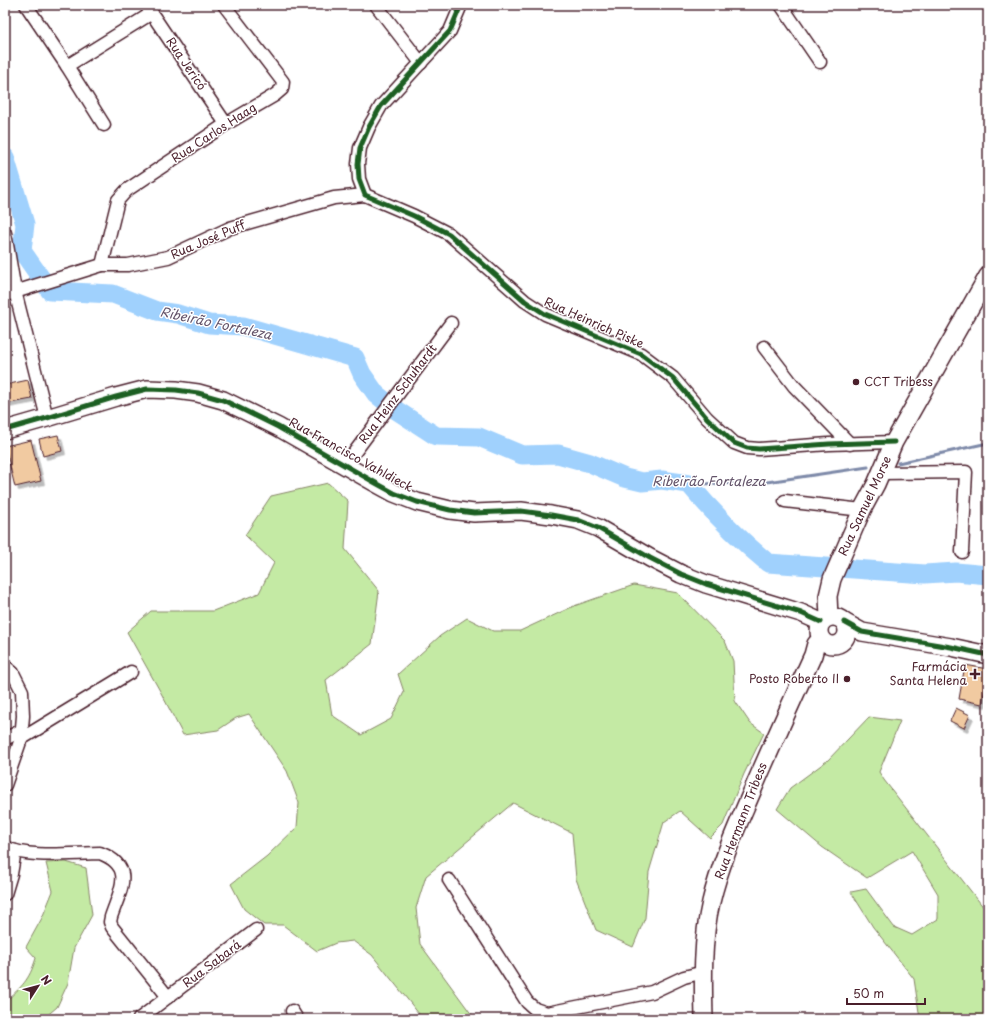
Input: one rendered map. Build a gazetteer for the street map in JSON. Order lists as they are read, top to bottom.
{
  "streets": {
    "main road": ["Rua Francisco Vahldieck", "Rua Samuel Morse", "Rua Hermann Tribess"],
    "street": [
      "Rua Jericó",
      "Rua Carlos Haag",
      "Rua José Puff",
      "Rua Heinrich Piske",
      "Rua Heinz Schuhardt",
      "Rua Sabará"
    ]
  },
  "crossings": [
    ["Rua Jericó", "Rua Carlos Haag"],
    ["Rua Carlos Haag", "Rua José Puff"],
    ["Rua José Puff", "Rua Heinrich Piske"],
    ["Rua Heinrich Piske", "Rua Samuel Morse"],
    ["Rua Heinz Schuhardt", "Rua Francisco Vahldieck"],
    ["Rua Francisco Vahldieck", "Rua Samuel Morse"]
  ],
  "water": ["Ribeirão Fortaleza"],
  "places": {
    "other": ["CCT Tribess", "Posto Roberto II"],
    "health": ["Farmácia Santa Helena"]
  },
  "scale_bar": "50 m",
  "north": "top right"
}
